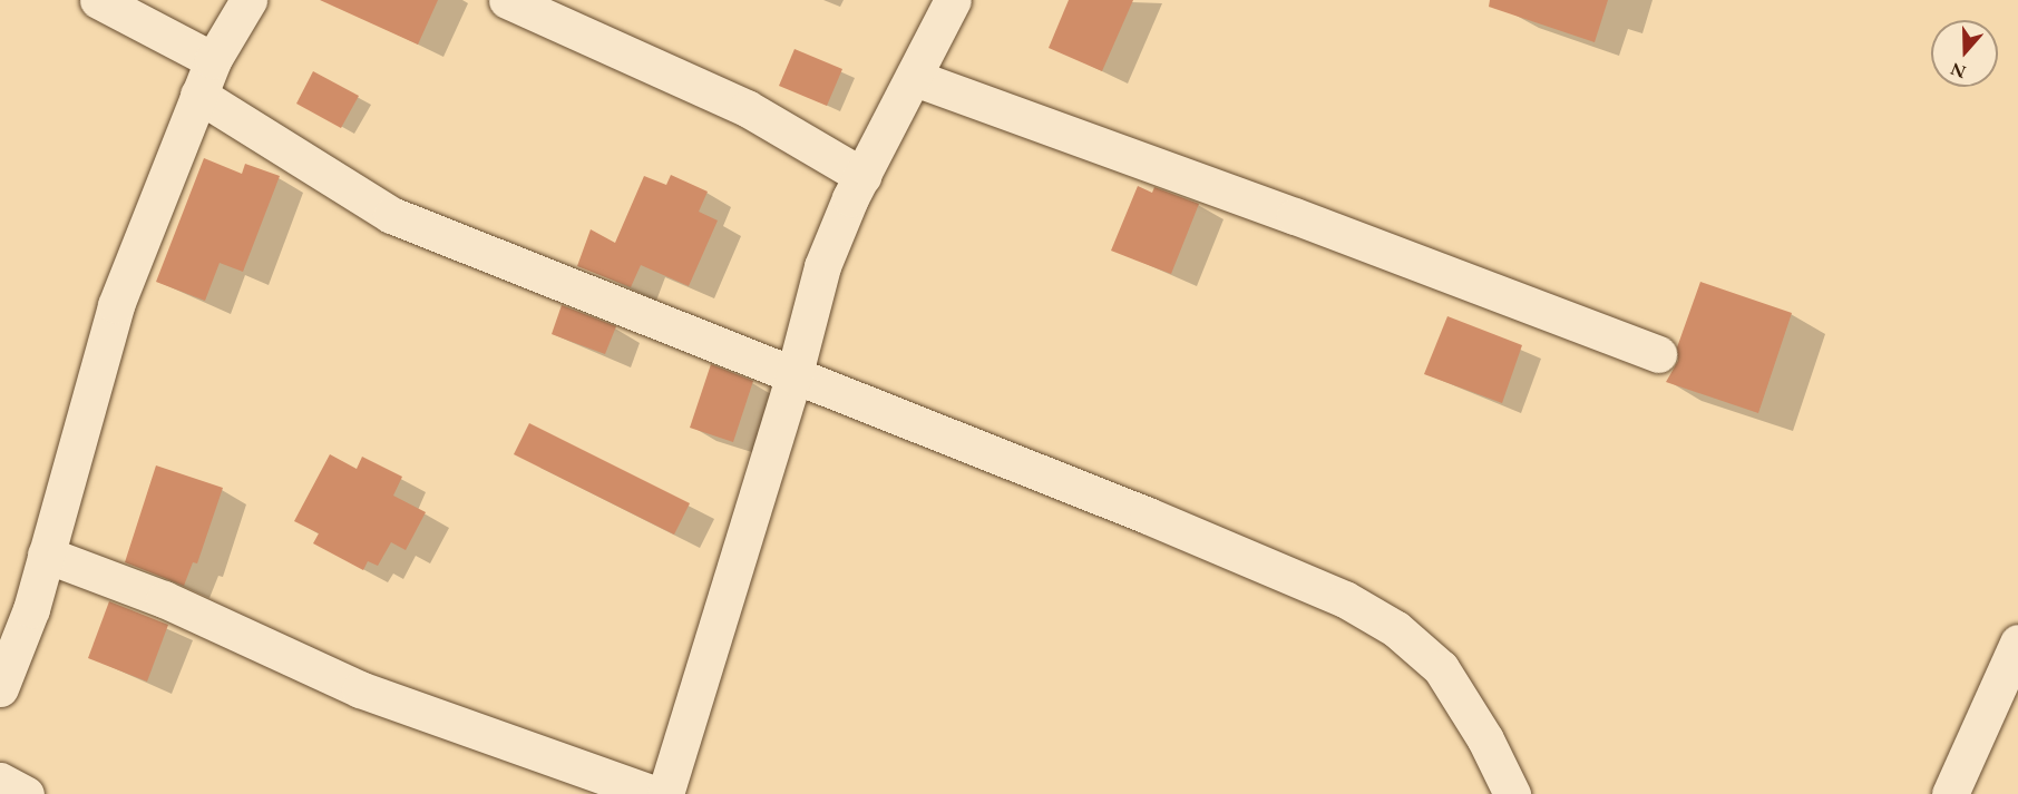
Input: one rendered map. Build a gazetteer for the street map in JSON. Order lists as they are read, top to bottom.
{
  "north": "bottom"
}
